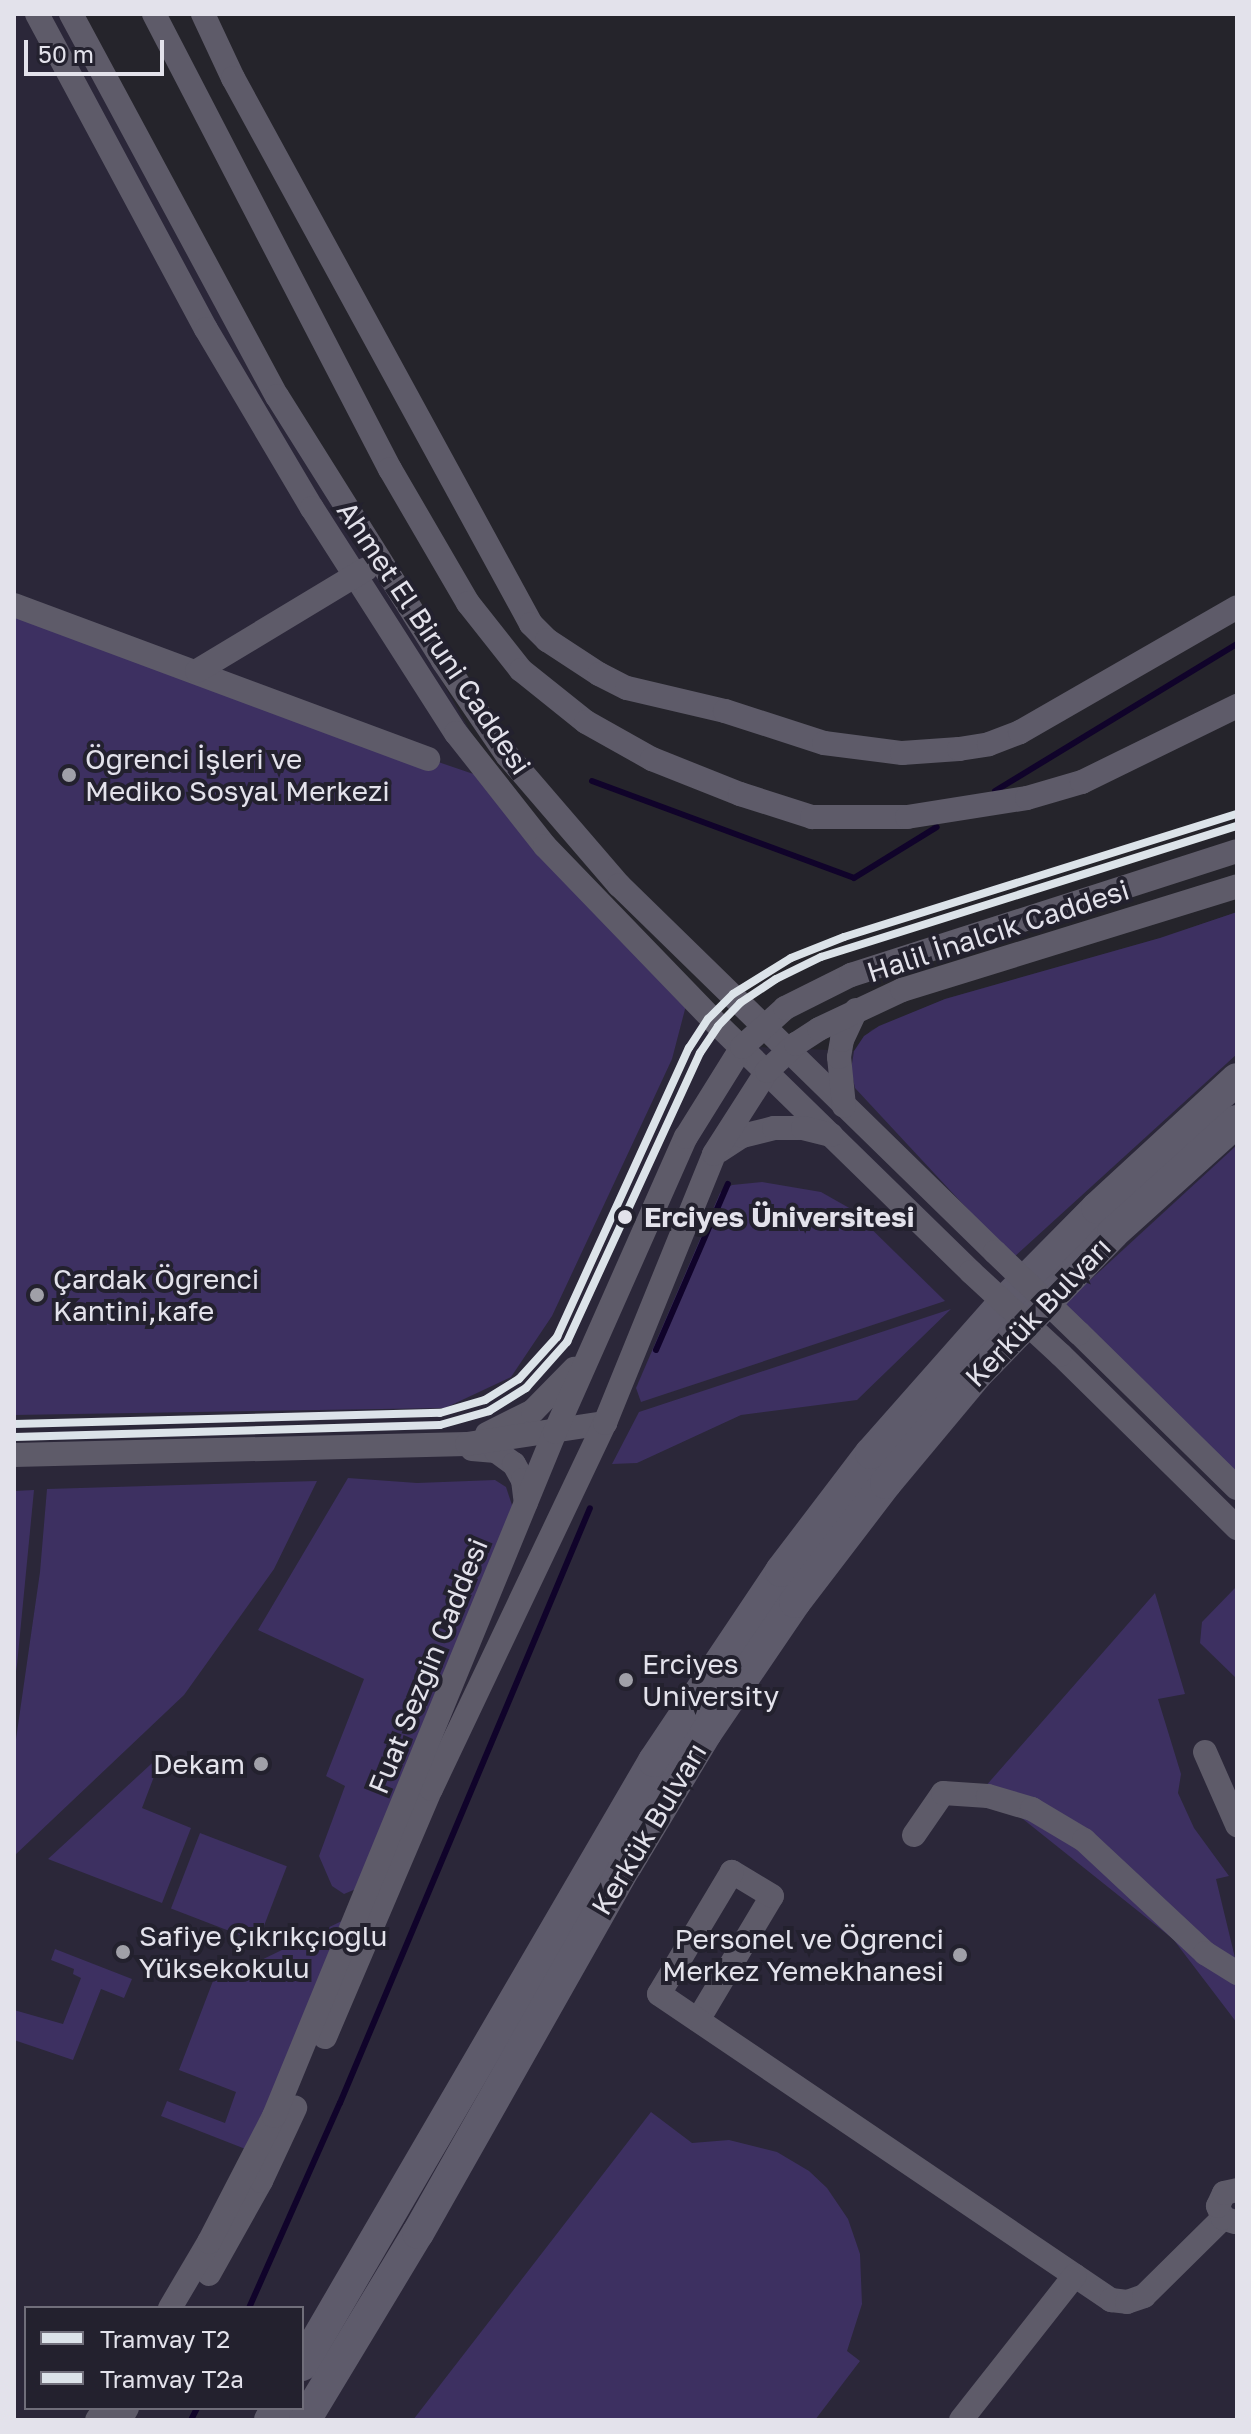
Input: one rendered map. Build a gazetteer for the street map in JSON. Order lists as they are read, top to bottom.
{
  "streets": {
    "main road": ["Kerkük Bulvarı"],
    "street": ["Ahmet El Biruni Caddesi", "Halil İnalcık Caddesi", "Fuat Sezgin Caddesi"]
  },
  "crossings": [
    ["Ahmet El Biruni Caddesi", "Halil İnalcık Caddesi"],
    ["Ahmet El Biruni Caddesi", "Fuat Sezgin Caddesi"],
    ["Halil İnalcık Caddesi", "Fuat Sezgin Caddesi"]
  ],
  "places": [
    "Öğrenci İşleri ve Mediko Sosyal Merkezi",
    "Erciyes Üniversitesi",
    "Çardak Öğrenci Kantini,kafe",
    "Erciyes University",
    "Dekam",
    "Safiye Çıkrıkçıoğlu Yüksekokulu",
    "Personel ve Öğrenci Merkez Yemekhanesi"
  ],
  "lines": ["tram line T2", "tram line T2a"],
  "legend": ["Tramvay T2", "Tramvay T2a"],
  "scale_bar": "50 m"
}
